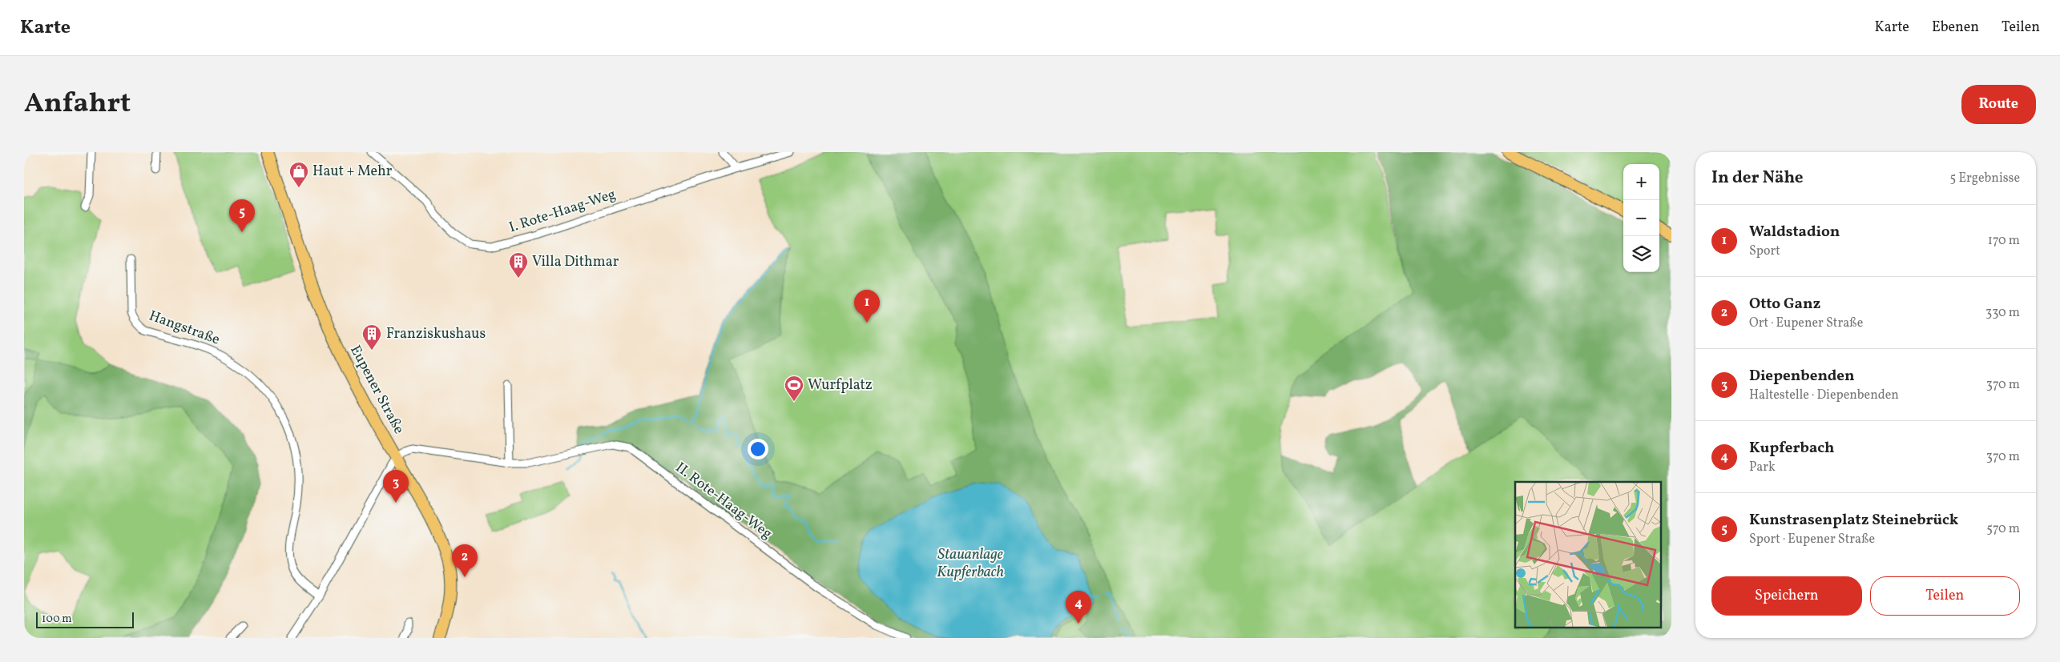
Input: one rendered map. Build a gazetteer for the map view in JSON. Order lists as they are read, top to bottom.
{
  "streets": {
    "main road": ["Eupener Straße"],
    "street": ["I. Rote-Haag-Weg", "Hangstraße", "II. Rote-Haag-Weg"]
  },
  "crossings": [
    ["Eupener Straße", "II. Rote-Haag-Weg"]
  ],
  "water": ["Stauanlage Kupferbach"],
  "places": {
    "shop": ["Haut + Mehr"],
    "building": ["Villa Dithmar", "Franziskushaus"],
    "sports": ["Wurfplatz"]
  },
  "scale_bar": "100 m",
  "page": {
    "header": "Karte",
    "nav": ["Karte", "Ebenen", "Teilen"],
    "title": "Anfahrt",
    "buttons": [
      "Route",
      ["Speichern", "Teilen"]
    ],
    "heading": ["In der Nähe", "5 Ergebnisse"],
    "map_buttons": ["+", "−"],
    "pins": [
      "5",
      "1",
      "3",
      "2",
      "4"
    ],
    "list": [
      {
        "mark": "1",
        "name": "Waldstadion",
        "note": "Sport",
        "value": "170 m"
      },
      {
        "mark": "2",
        "name": "Otto Ganz",
        "note": "Ort · Eupener Straße",
        "value": "330 m"
      },
      {
        "mark": "3",
        "name": "Diepenbenden",
        "note": "Haltestelle · Diepenbenden",
        "value": "370 m"
      },
      {
        "mark": "4",
        "name": "Kupferbach",
        "note": "Park",
        "value": "370 m"
      },
      {
        "mark": "5",
        "name": "Kunstrasenplatz Steinebrück",
        "note": "Sport · Eupener Straße",
        "value": "570 m"
      }
    ],
    "scale": "100 m"
  }
}
